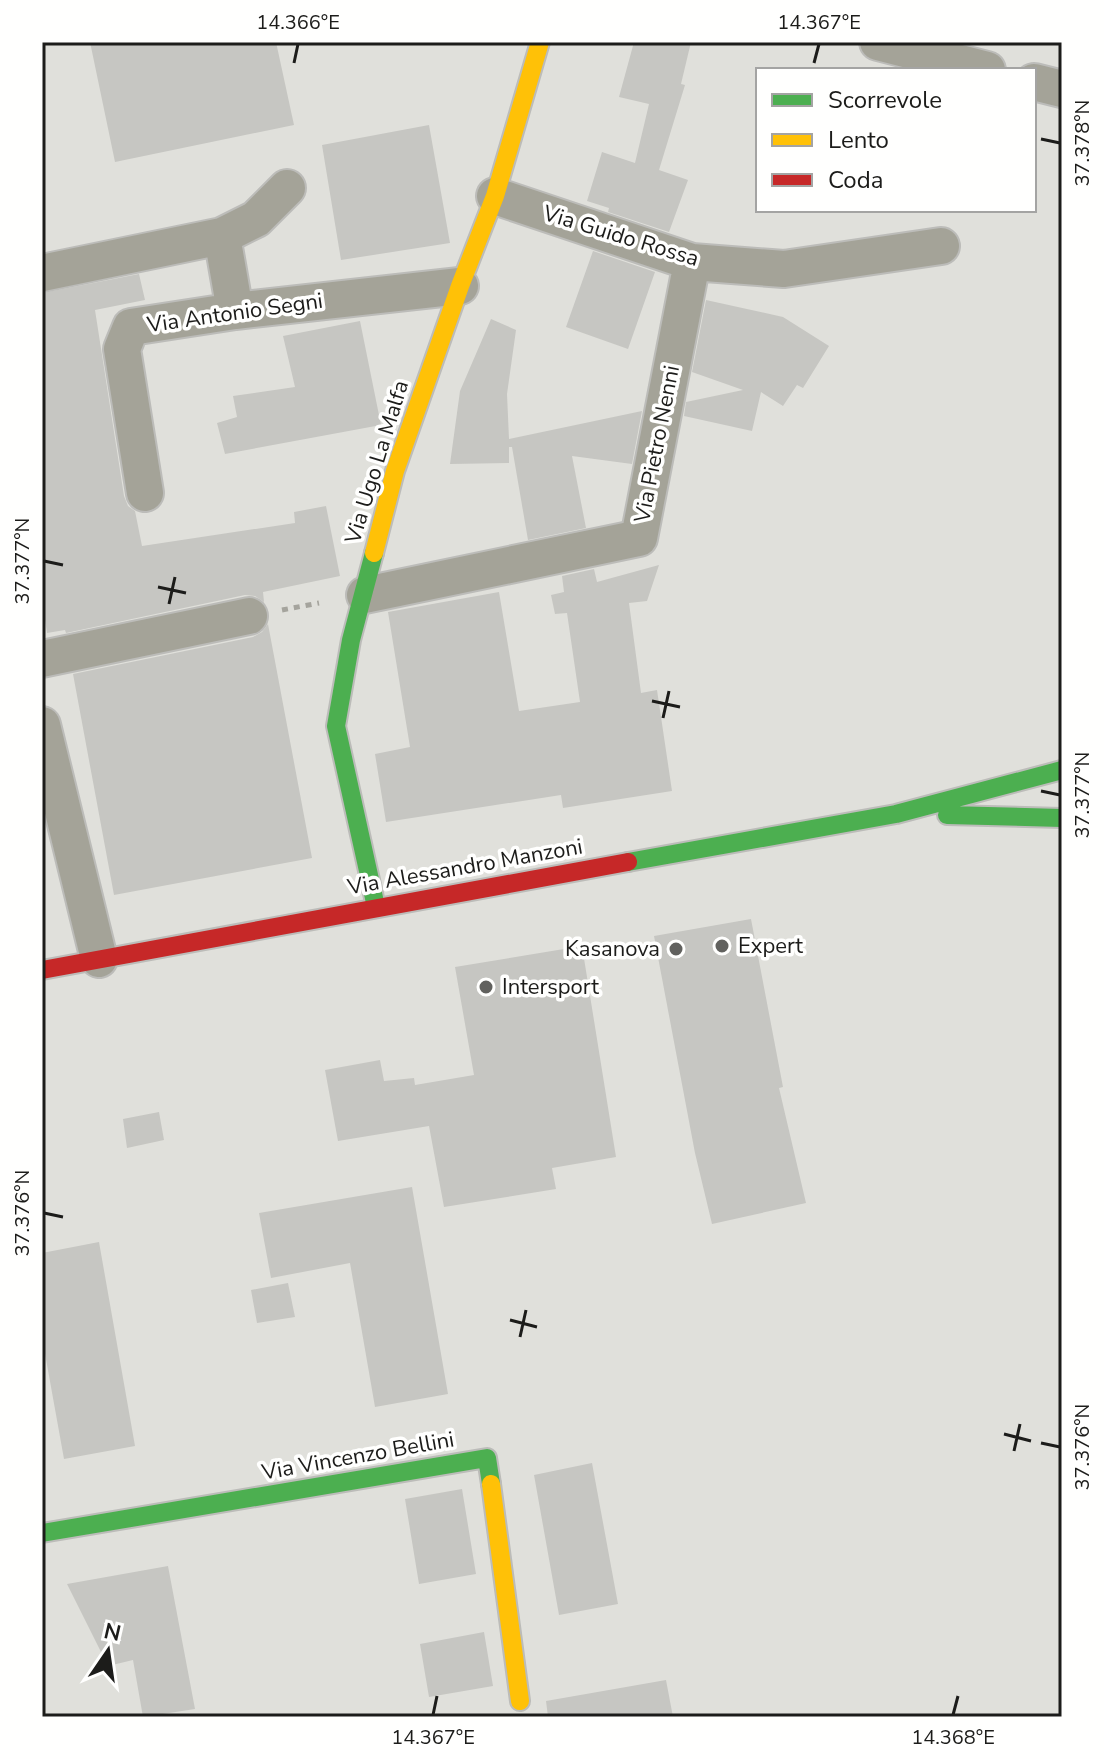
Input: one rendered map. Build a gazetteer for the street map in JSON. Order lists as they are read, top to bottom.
{
  "streets": {
    "street": [
      "Via Guido Rossa",
      "Via Antonio Segni",
      "Via Pietro Nenni",
      "Via Ugo La Malfa",
      "Via Alessandro Manzoni",
      "Via Vincenzo Bellini"
    ]
  },
  "crossings": [
    ["Via Guido Rossa", "Via Pietro Nenni"],
    ["Via Guido Rossa", "Via Ugo La Malfa"],
    ["Via Antonio Segni", "Via Ugo La Malfa"],
    ["Via Pietro Nenni", "Via Ugo La Malfa"],
    ["Via Ugo La Malfa", "Via Alessandro Manzoni"]
  ],
  "places": ["Expert", "Kasanova", "Intersport"],
  "legend": ["Scorrevole", "Lento", "Coda"],
  "north": "top",
  "coordinates": [
    "14.366°E",
    "14.367°E",
    "37.378°N",
    "37.377°N",
    "37.376°N",
    "14.368°E"
  ]
}
